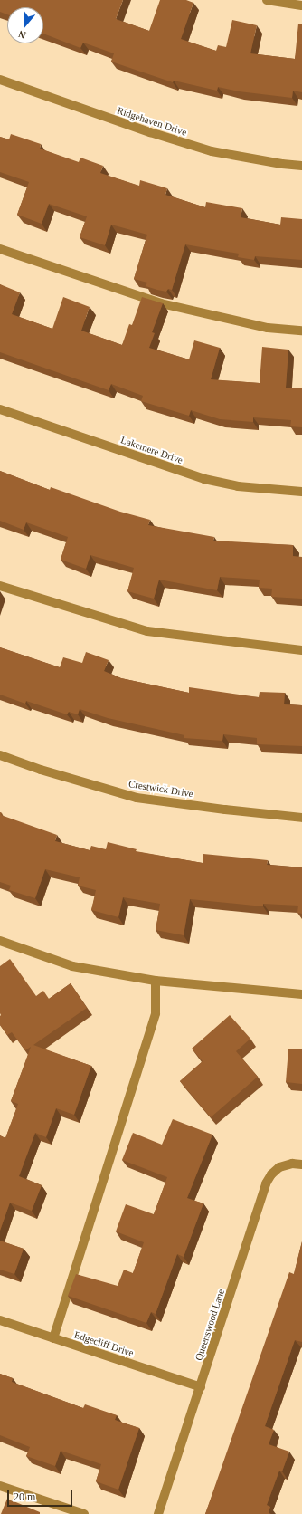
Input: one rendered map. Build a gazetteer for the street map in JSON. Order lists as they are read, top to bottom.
{
  "streets": {
    "street": [
      "Ridgehaven Drive",
      "Lakemere Drive",
      "Crestwick Drive",
      "Queenswood Lane",
      "Edgecliff Drive"
    ]
  },
  "crossings": [
    ["Queenswood Lane", "Edgecliff Drive"]
  ],
  "scale_bar": "20 m",
  "north": "bottom"
}
